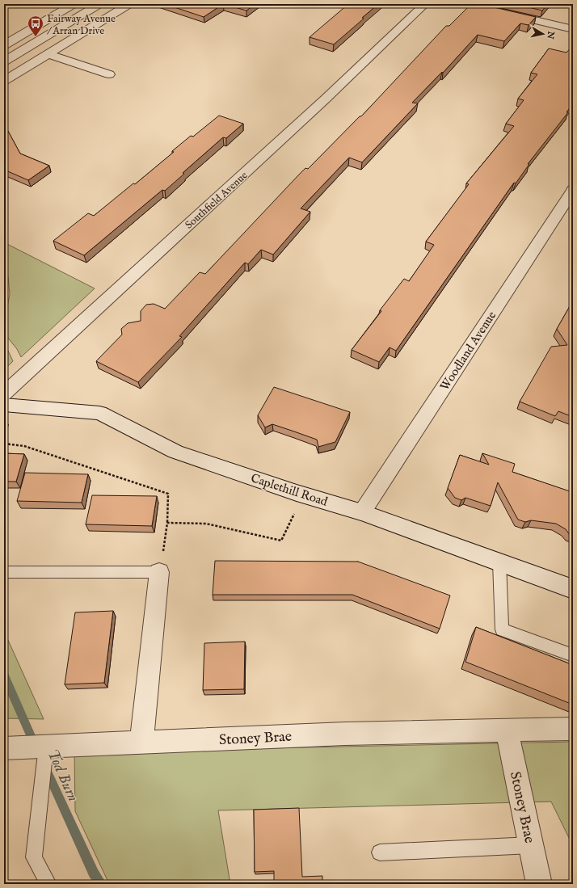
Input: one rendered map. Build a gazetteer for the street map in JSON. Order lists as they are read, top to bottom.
{
  "streets": {
    "street": [
      "Southfield Avenue",
      "Woodland Avenue",
      "Caplethill Road",
      "Stoney Brae"
    ]
  },
  "crossings": [
    ["Woodland Avenue", "Caplethill Road"]
  ],
  "water": ["Tod Burn"],
  "places": {
    "bus stop": ["Fairway Avenue / Arran Drive"]
  },
  "north": "right"
}
